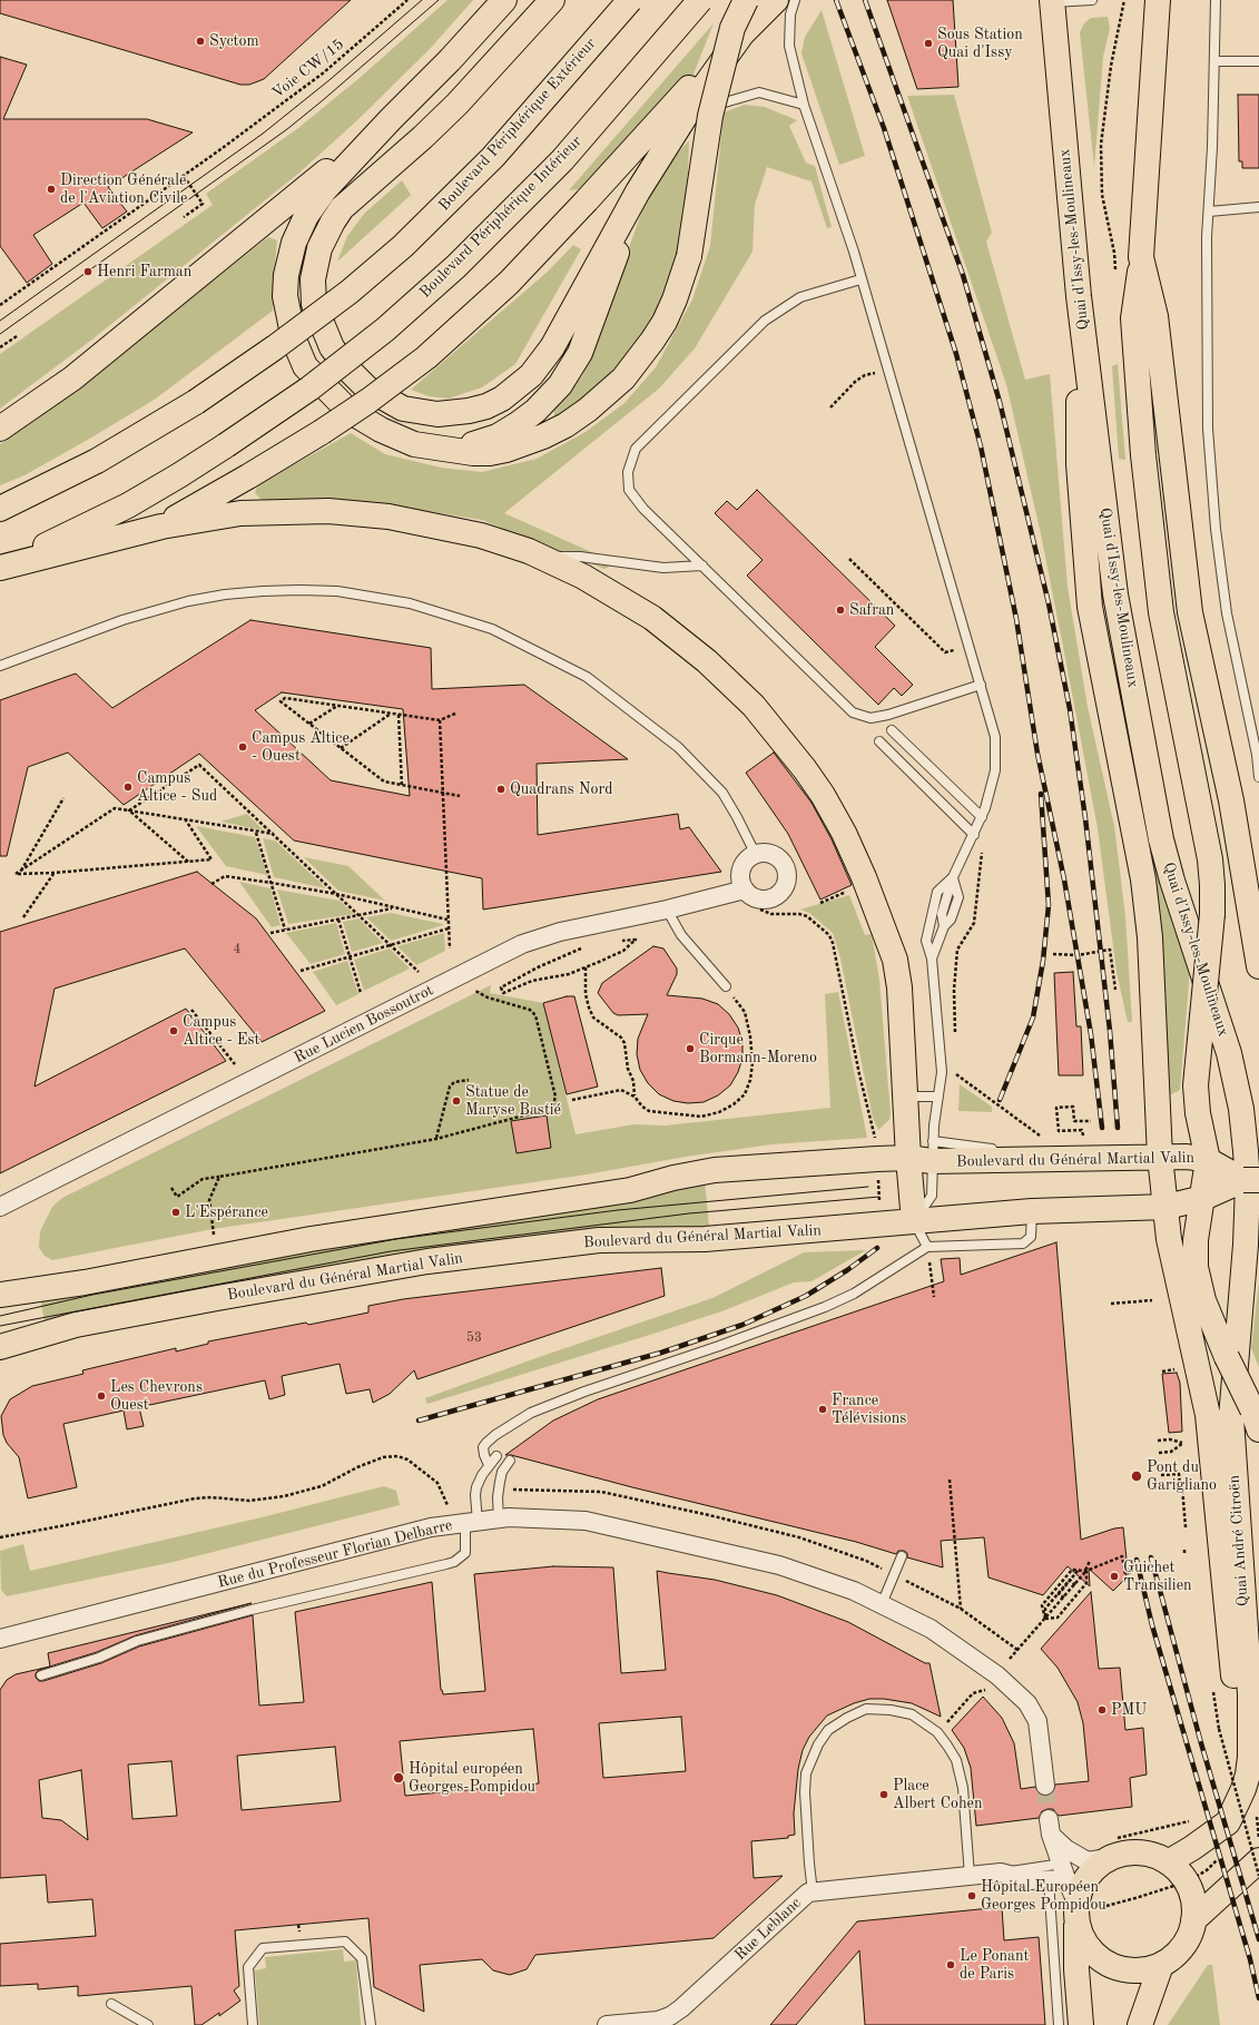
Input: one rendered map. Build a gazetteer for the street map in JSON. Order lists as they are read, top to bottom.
{
  "streets": {
    "main road": [
      "Boulevard Périphérique Extérieur",
      "Boulevard Périphérique Intérieur",
      "Quai d'Issy-les-Moulineaux",
      "Boulevard du Général Martial Valin",
      "Quai André Citroën"
    ],
    "street": ["Rue Lucien Bossoutrot", "Rue du Professeur Florian Delbarre", "Rue Leblanc"],
    "path": ["Voie CW/15"]
  },
  "crossings": [
    ["Quai d'Issy-les-Moulineaux", "Boulevard du Général Martial Valin"],
    ["Quai d'Issy-les-Moulineaux", "Quai André Citroën"],
    ["Boulevard du Général Martial Valin", "Quai André Citroën"]
  ],
  "places": [
    "Syctom",
    "Sous Station Quai d'Issy",
    "Direction Générale de l'Aviation Civile",
    "Henri Farman",
    "Safran",
    "Campus Altice - Ouest",
    "Campus Altice - Sud",
    "Quadrans Nord",
    "Campus Altice - Est",
    "Cirque Bormann-Moreno",
    "Statue de Maryse Bastié",
    "L'Espérance",
    "Les Chevrons Ouest",
    "France Télévisions",
    "Pont du Garigliano",
    "Guichet Transilien",
    "PMU",
    "Hôpital européen Georges-Pompidou",
    "Place Albert Cohen",
    "Hôpital Européen Georges Pompidou",
    "Le Ponant de Paris"
  ],
  "house_numbers": ["4", "53"]
}
